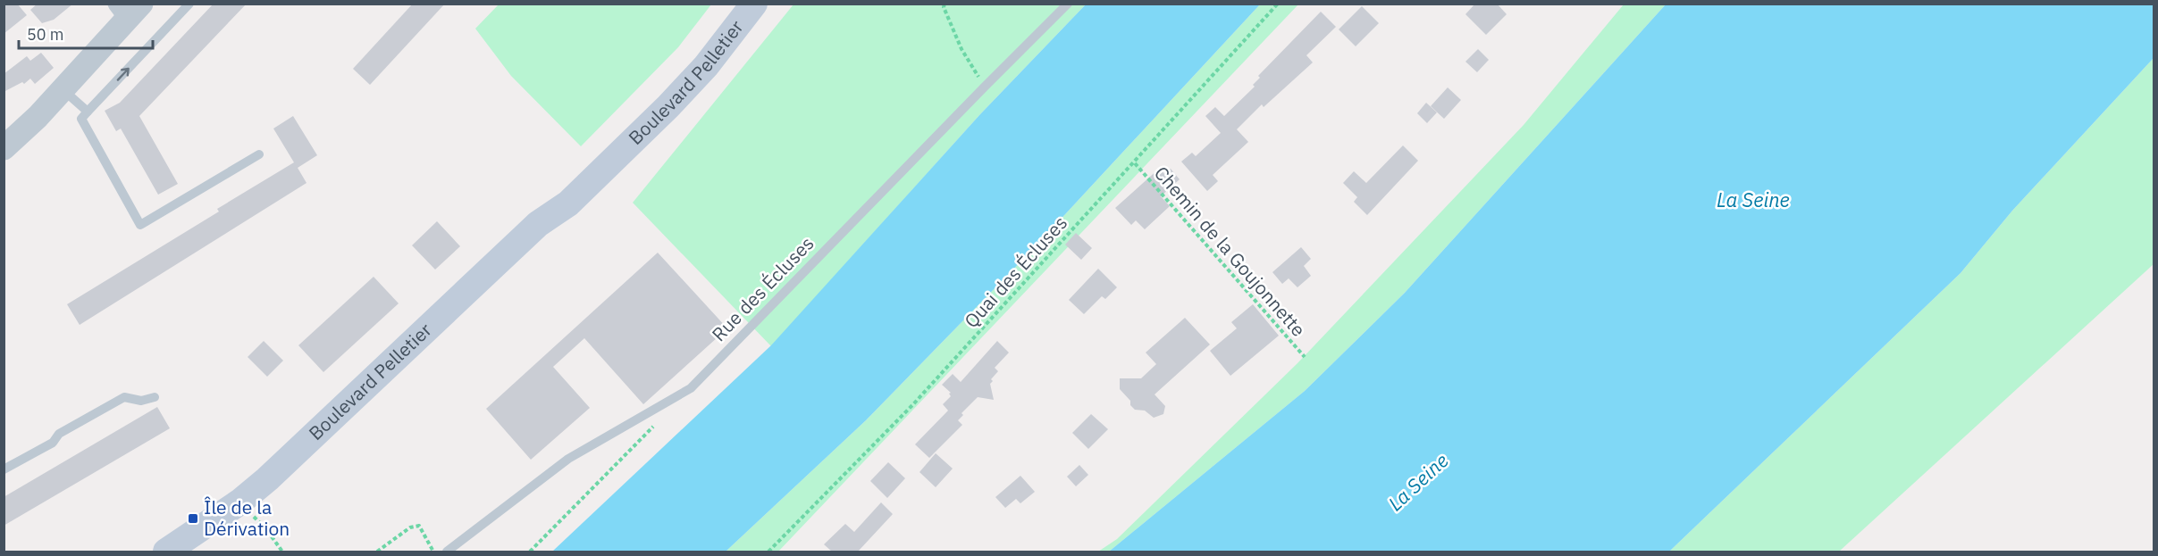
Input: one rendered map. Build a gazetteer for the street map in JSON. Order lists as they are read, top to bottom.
{
  "streets": {
    "main road": ["Boulevard Pelletier"],
    "lane": ["Rue des Écluses"],
    "path": ["Chemin de la Goujonnette", "Quai des Écluses"]
  },
  "crossings": [
    ["Chemin de la Goujonnette", "Quai des Écluses"]
  ],
  "water": ["La Seine"],
  "places": {
    "transit": ["Île de la Dérivation"]
  },
  "scale_bar": "50 m"
}
